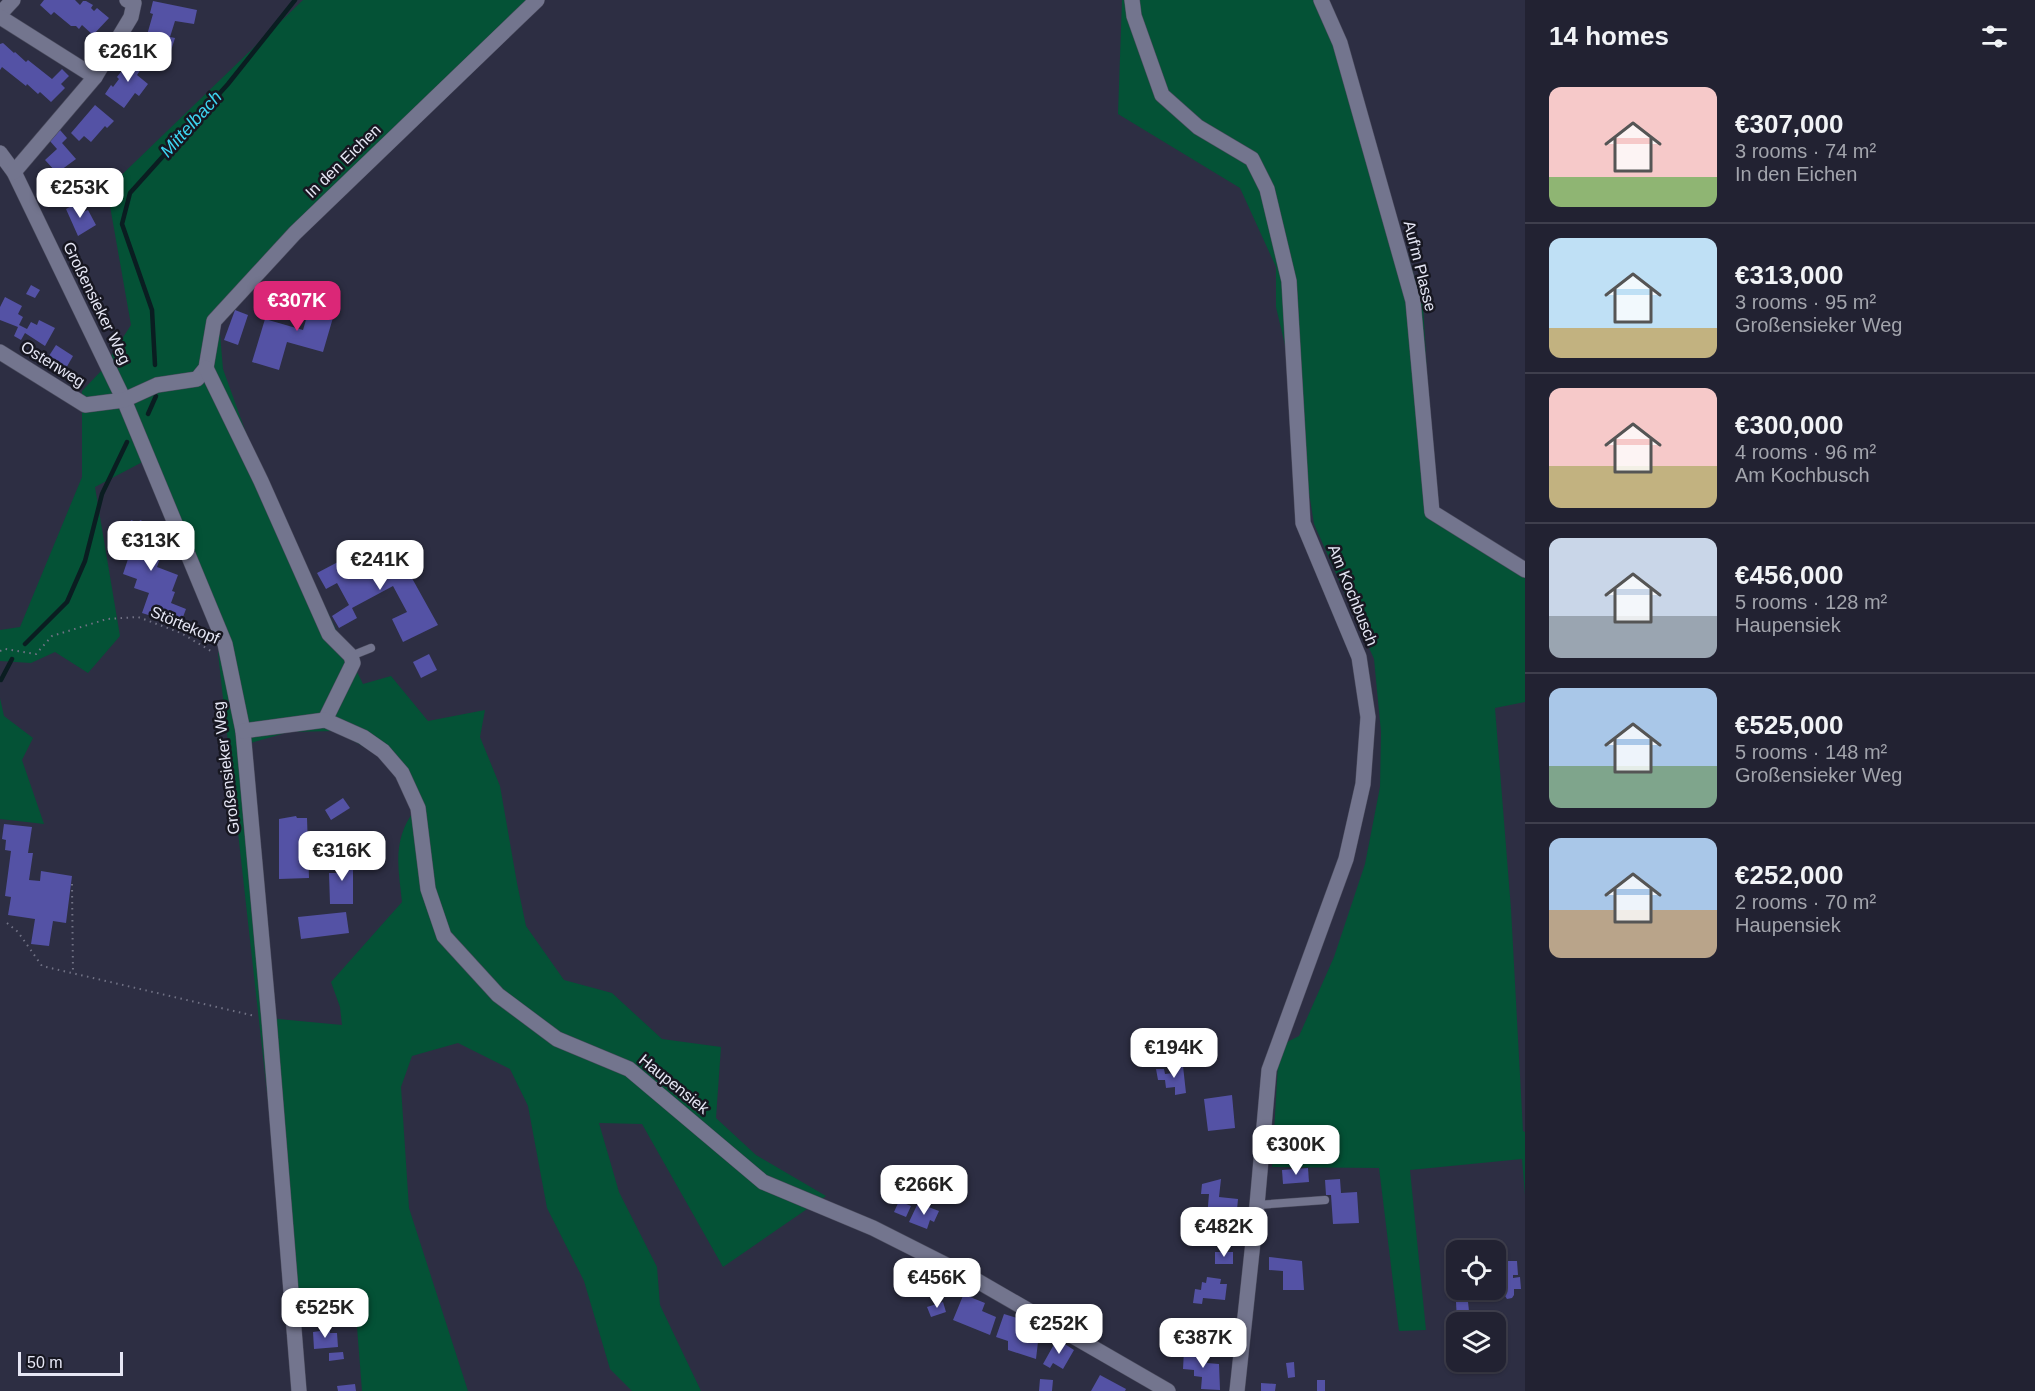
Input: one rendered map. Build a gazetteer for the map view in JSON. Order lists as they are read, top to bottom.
{
  "streets": {
    "street": [
      "In den Eichen",
      "Auf'm Plasse",
      "Großensieker Weg",
      "Ostenweg",
      "Am Kochbusch",
      "Haupensiek"
    ],
    "path": ["Störtekopf"]
  },
  "crossings": [
    ["Großensieker Weg", "Ostenweg"],
    ["Großensieker Weg", "Störtekopf"]
  ],
  "water": ["Mittelbach"],
  "scale_bar": "50 m",
  "page": {
    "heading": "14 homes",
    "price": [
      "€261K",
      "€253K",
      "€307K",
      "€313K",
      "€241K",
      "€316K",
      "€194K",
      "€300K",
      "€266K",
      "€482K",
      "€456K",
      "€525K",
      "€252K",
      "€387K"
    ],
    "list": [
      {
        "name": "€307,000",
        "note": "3 rooms · 74 m² · In den Eichen"
      },
      {
        "name": "€313,000",
        "note": "3 rooms · 95 m² · Großensieker Weg"
      },
      {
        "name": "€300,000",
        "note": "4 rooms · 96 m² · Am Kochbusch"
      },
      {
        "name": "€456,000",
        "note": "5 rooms · 128 m² · Haupensiek"
      },
      {
        "name": "€525,000",
        "note": "5 rooms · 148 m² · Großensieker Weg"
      },
      {
        "name": "€252,000",
        "note": "2 rooms · 70 m² · Haupensiek"
      }
    ],
    "scale": "50 m"
  }
}
